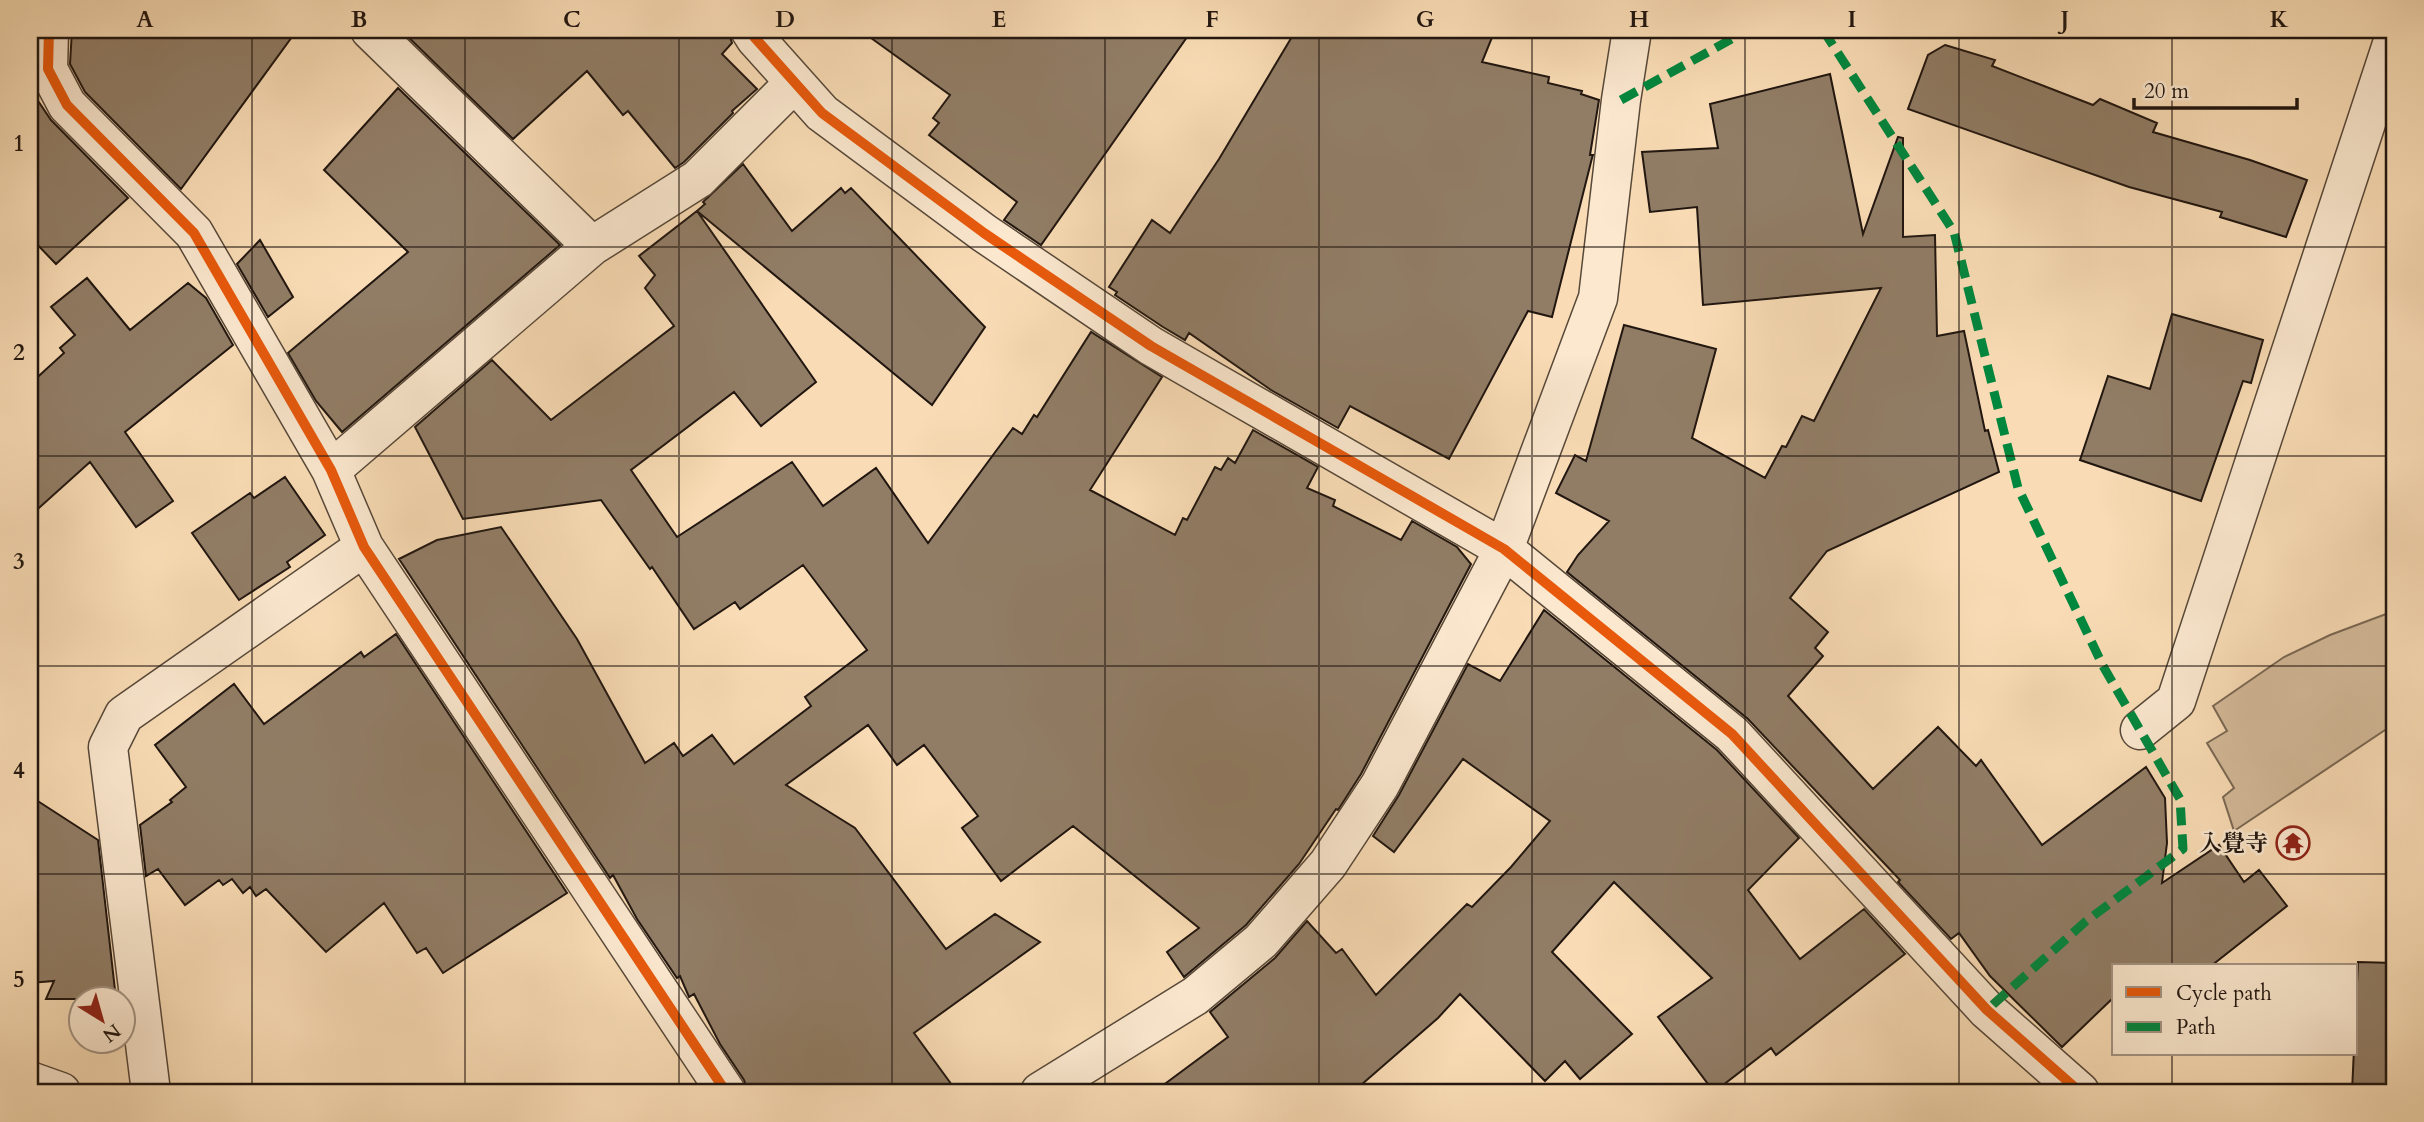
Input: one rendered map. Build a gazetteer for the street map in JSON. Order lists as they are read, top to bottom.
{
  "places": {
    "temple": ["入覺寺"]
  },
  "legend": ["Cycle path", "Path"],
  "scale_bar": "20 m",
  "north": "bottom right",
  "grid": {
    "columns": [
      "A",
      "B",
      "C",
      "D",
      "E",
      "F",
      "G",
      "H",
      "I",
      "J",
      "K"
    ],
    "rows": [
      "1",
      "2",
      "3",
      "4",
      "5"
    ]
  }
}
